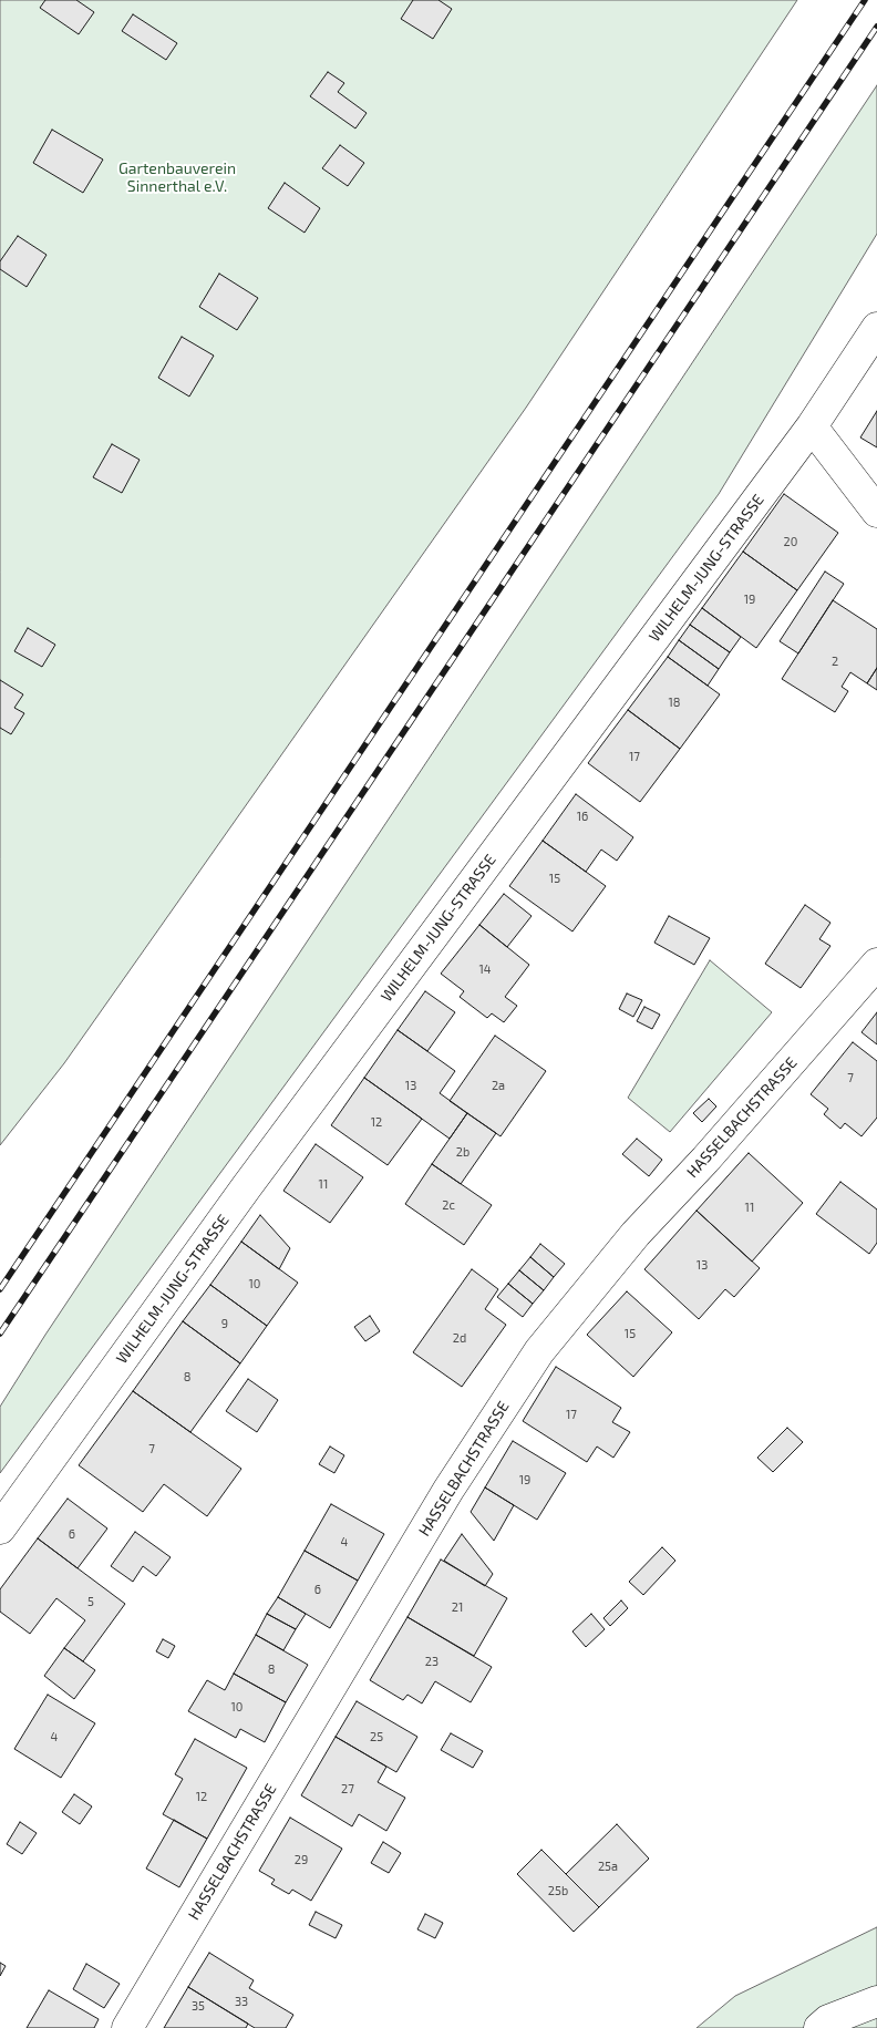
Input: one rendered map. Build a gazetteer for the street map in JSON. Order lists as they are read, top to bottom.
{
  "streets": {
    "street": ["WILHELM-JUNG-STRASSE", "HASSELBACHSTRASSE"]
  },
  "parks": ["Gartenbauverein Sinnerthal e.V."],
  "house_numbers": [
    "20",
    "19",
    "2",
    "18",
    "17",
    "16",
    "15",
    "14",
    "7",
    "13",
    "2a",
    "12",
    "2b",
    "11",
    "2c",
    "11",
    "13",
    "10",
    "9",
    "15",
    "2d",
    "8",
    "17",
    "7",
    "19",
    "6",
    "4",
    "6",
    "5",
    "21",
    "23",
    "8",
    "10",
    "4",
    "25",
    "27",
    "12",
    "29",
    "25a",
    "25b",
    "33",
    "35"
  ]
}
